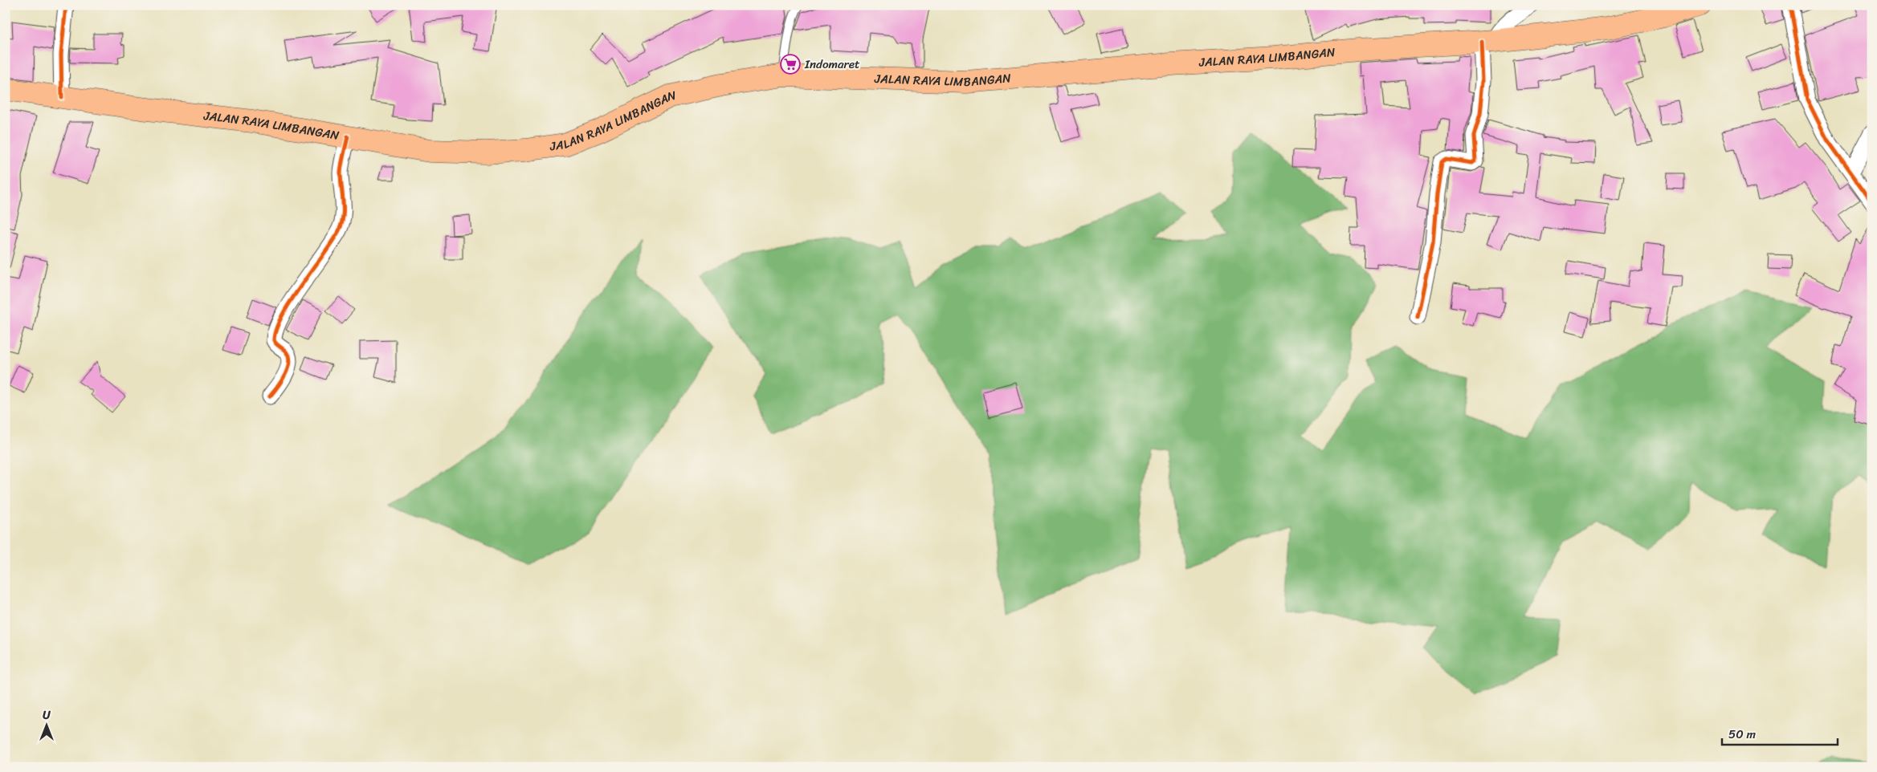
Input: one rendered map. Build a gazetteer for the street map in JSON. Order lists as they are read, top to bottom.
{
  "streets": {
    "highway": ["JALAN RAYA LIMBANGAN"]
  },
  "places": {
    "supermarket": ["Indomaret"]
  },
  "scale_bar": "50 m",
  "north": "top"
}
